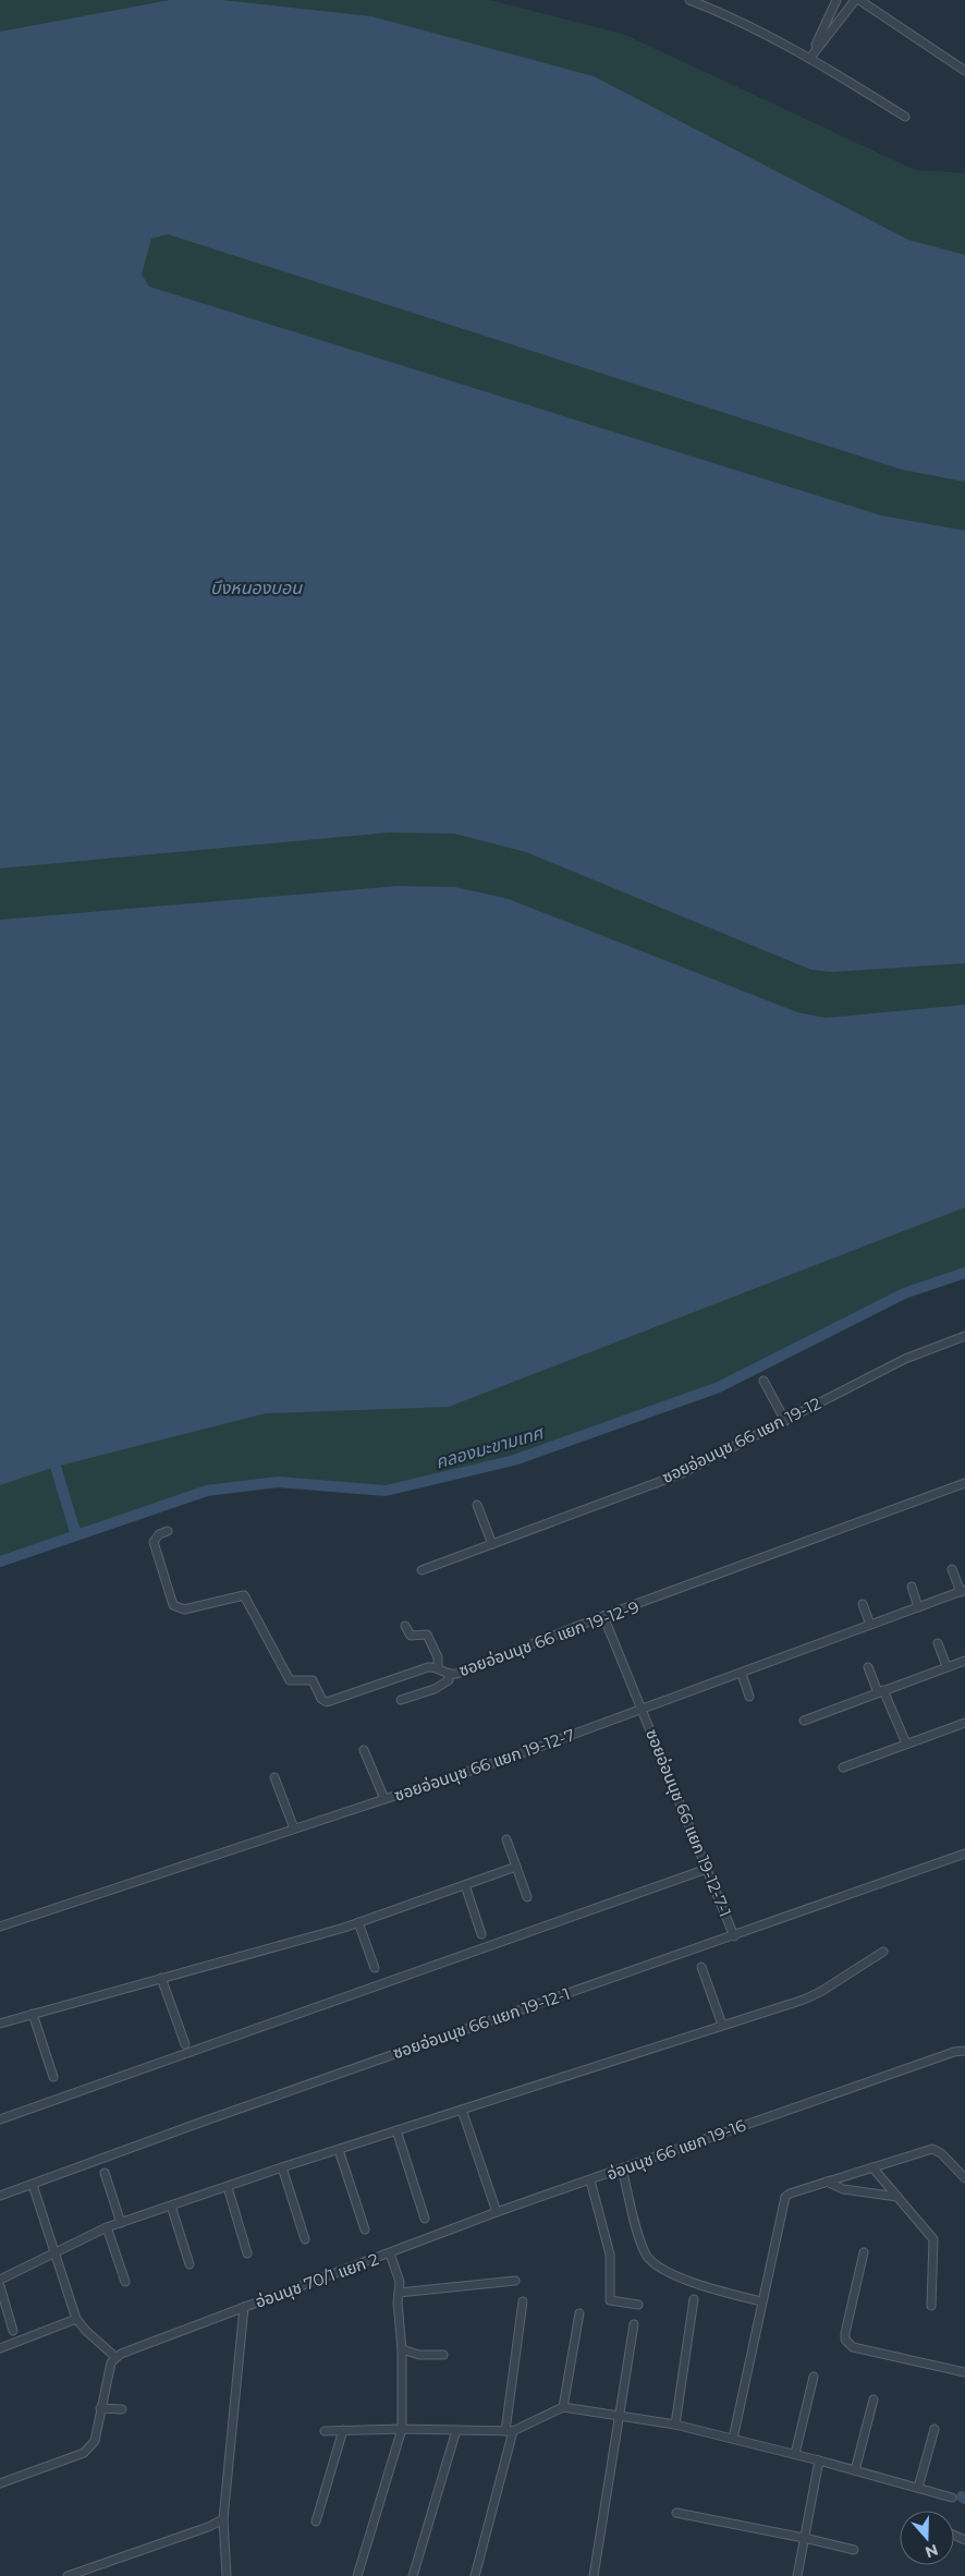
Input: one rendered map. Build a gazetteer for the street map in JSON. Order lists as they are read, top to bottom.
{
  "streets": {
    "street": [
      "ซอยอ่อนนุช 66 แยก 19-12",
      "ซอยอ่อนนุช 66 แยก 19-12-9",
      "ซอยอ่อนนุช 66 แยก 19-12-7",
      "ซอยอ่อนนุช 66 แยก 19-12-7-1",
      "ซอยอ่อนนุช 66 แยก 19-12-1",
      "อ่อนนุช 66 แยก 19-16",
      "อ่อนนุช 70/1 แยก 2"
    ]
  },
  "crossings": [
    ["ซอยอ่อนนุช 66 แยก 19-12-9", "ซอยอ่อนนุช 66 แยก 19-12-7-1"],
    ["ซอยอ่อนนุช 66 แยก 19-12-7", "ซอยอ่อนนุช 66 แยก 19-12-7-1"],
    ["ซอยอ่อนนุช 66 แยก 19-12-7-1", "ซอยอ่อนนุช 66 แยก 19-12-1"],
    ["อ่อนนุช 66 แยก 19-16", "อ่อนนุช 70/1 แยก 2"]
  ],
  "water": ["บึงหนองบอน", "คลองมะขามเทศ"],
  "north": "bottom"
}
